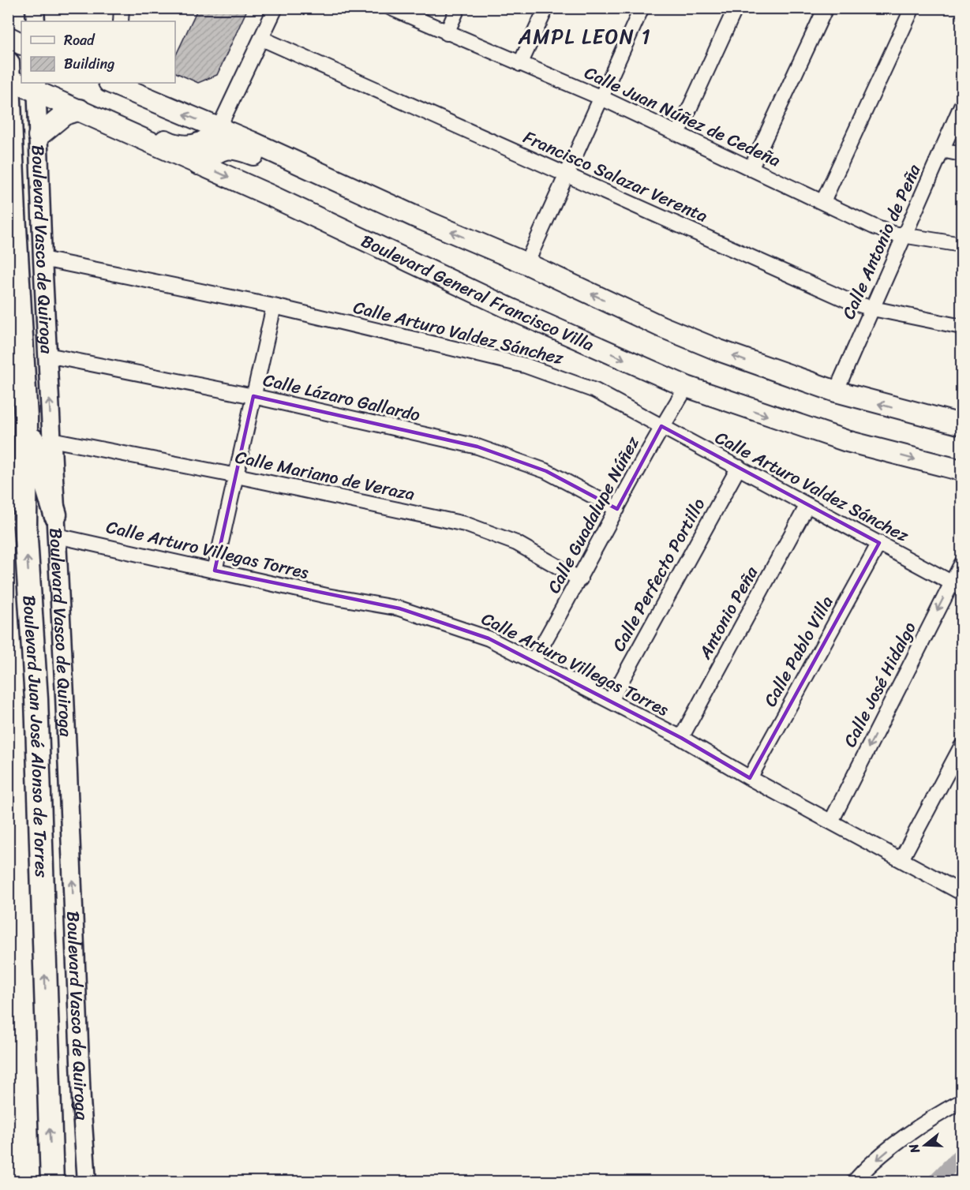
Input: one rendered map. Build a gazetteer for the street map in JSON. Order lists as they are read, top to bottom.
{
  "streets": {
    "main road": ["Boulevard General Francisco Villa", "Boulevard Juan José Alonso de Torres"],
    "street": [
      "Calle Juan Núñez de Cedeña",
      "Francisco Salazar Verenta",
      "Calle Antonio de Peña",
      "Boulevard Vasco de Quiroga",
      "Calle Arturo Valdez Sánchez",
      "Calle Lázaro Gallardo",
      "Calle Mariano de Veraza",
      "Calle Guadalupe Núñez",
      "Calle Arturo Villegas Torres",
      "Calle Perfecto Portillo",
      "Antonio Peña",
      "Calle Pablo Villa",
      "Calle José Hidalgo"
    ]
  },
  "crossings": [
    ["Calle Juan Núñez de Cedeña", "Calle Antonio de Peña"],
    ["Francisco Salazar Verenta", "Calle Antonio de Peña"],
    ["Boulevard Vasco de Quiroga", "Boulevard General Francisco Villa"],
    ["Boulevard Vasco de Quiroga", "Calle Arturo Valdez Sánchez"],
    ["Boulevard Vasco de Quiroga", "Calle Lázaro Gallardo"],
    ["Boulevard Vasco de Quiroga", "Calle Mariano de Veraza"],
    ["Boulevard Vasco de Quiroga", "Calle Arturo Villegas Torres"],
    ["Boulevard General Francisco Villa", "Calle Guadalupe Núñez"],
    ["Boulevard General Francisco Villa", "Boulevard Juan José Alonso de Torres"],
    ["Calle Arturo Valdez Sánchez", "Calle Guadalupe Núñez"],
    ["Calle Arturo Valdez Sánchez", "Calle Perfecto Portillo"],
    ["Calle Arturo Valdez Sánchez", "Antonio Peña"],
    ["Calle Arturo Valdez Sánchez", "Calle Pablo Villa"],
    ["Calle Arturo Valdez Sánchez", "Calle José Hidalgo"],
    ["Calle Lázaro Gallardo", "Calle Guadalupe Núñez"],
    ["Calle Mariano de Veraza", "Calle Guadalupe Núñez"],
    ["Calle Guadalupe Núñez", "Calle Arturo Villegas Torres"],
    ["Calle Arturo Villegas Torres", "Calle Perfecto Portillo"],
    ["Calle Arturo Villegas Torres", "Antonio Peña"],
    ["Calle Arturo Villegas Torres", "Calle Pablo Villa"],
    ["Calle Arturo Villegas Torres", "Calle José Hidalgo"]
  ],
  "one_way": ["Boulevard Vasco de Quiroga", "Boulevard Juan José Alonso de Torres"],
  "districts": ["AMPL LEON 1"],
  "legend": ["Road", "Building"],
  "north": "left"
}
